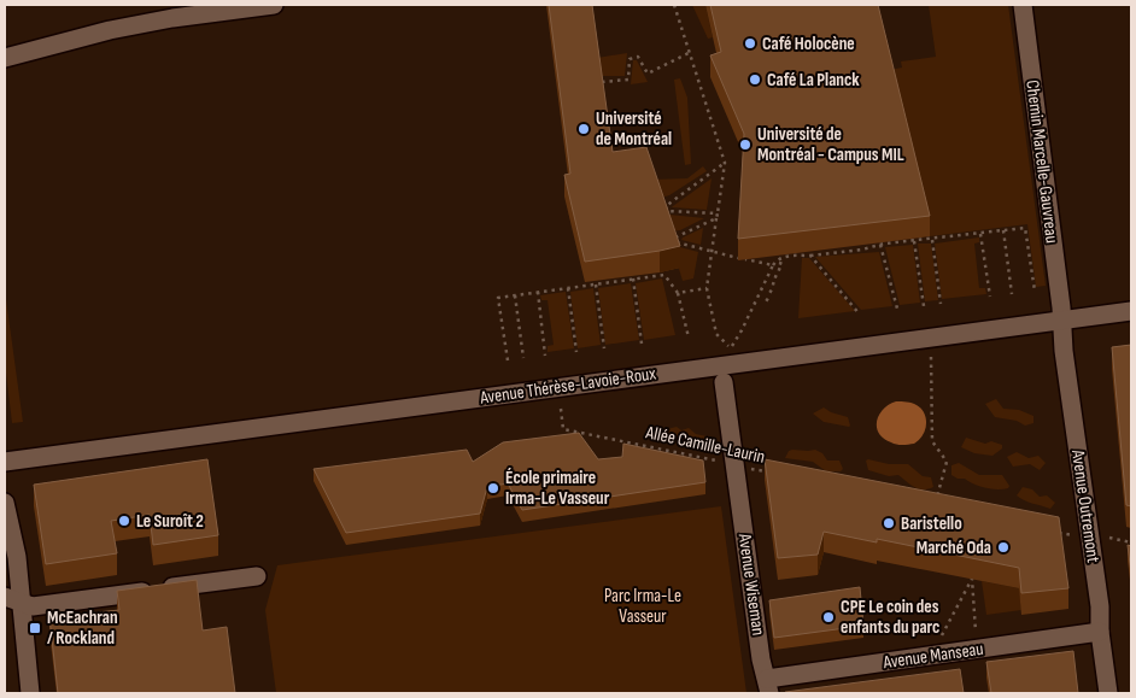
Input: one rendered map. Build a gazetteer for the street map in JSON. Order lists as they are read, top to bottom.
{
  "streets": {
    "street": [
      "Chemin Marcelle-Gauvreau",
      "Avenue Thérèse-Lavoie-Roux",
      "Avenue Outremont",
      "Avenue Wiseman",
      "Avenue Manseau"
    ],
    "path": ["Allée Camille-Laurin"]
  },
  "crossings": [
    ["Chemin Marcelle-Gauvreau", "Avenue Thérèse-Lavoie-Roux"],
    ["Chemin Marcelle-Gauvreau", "Avenue Outremont"],
    ["Avenue Thérèse-Lavoie-Roux", "Avenue Outremont"],
    ["Allée Camille-Laurin", "Avenue Wiseman"],
    ["Avenue Outremont", "Avenue Manseau"],
    ["Avenue Wiseman", "Avenue Manseau"]
  ],
  "parks": ["Parc Irma-Le Vasseur"],
  "places": {
    "other": [
      "Café Holocène",
      "Café La Planck",
      "Université de Montréal",
      "Université de Montréal - Campus MIL",
      "École primaire Irma-Le Vasseur",
      "Le Suroît 2",
      "Baristello",
      "Marché Oda",
      "CPE Le coin des enfants du parc"
    ],
    "transit": ["McEachran / Rockland"]
  }
}
